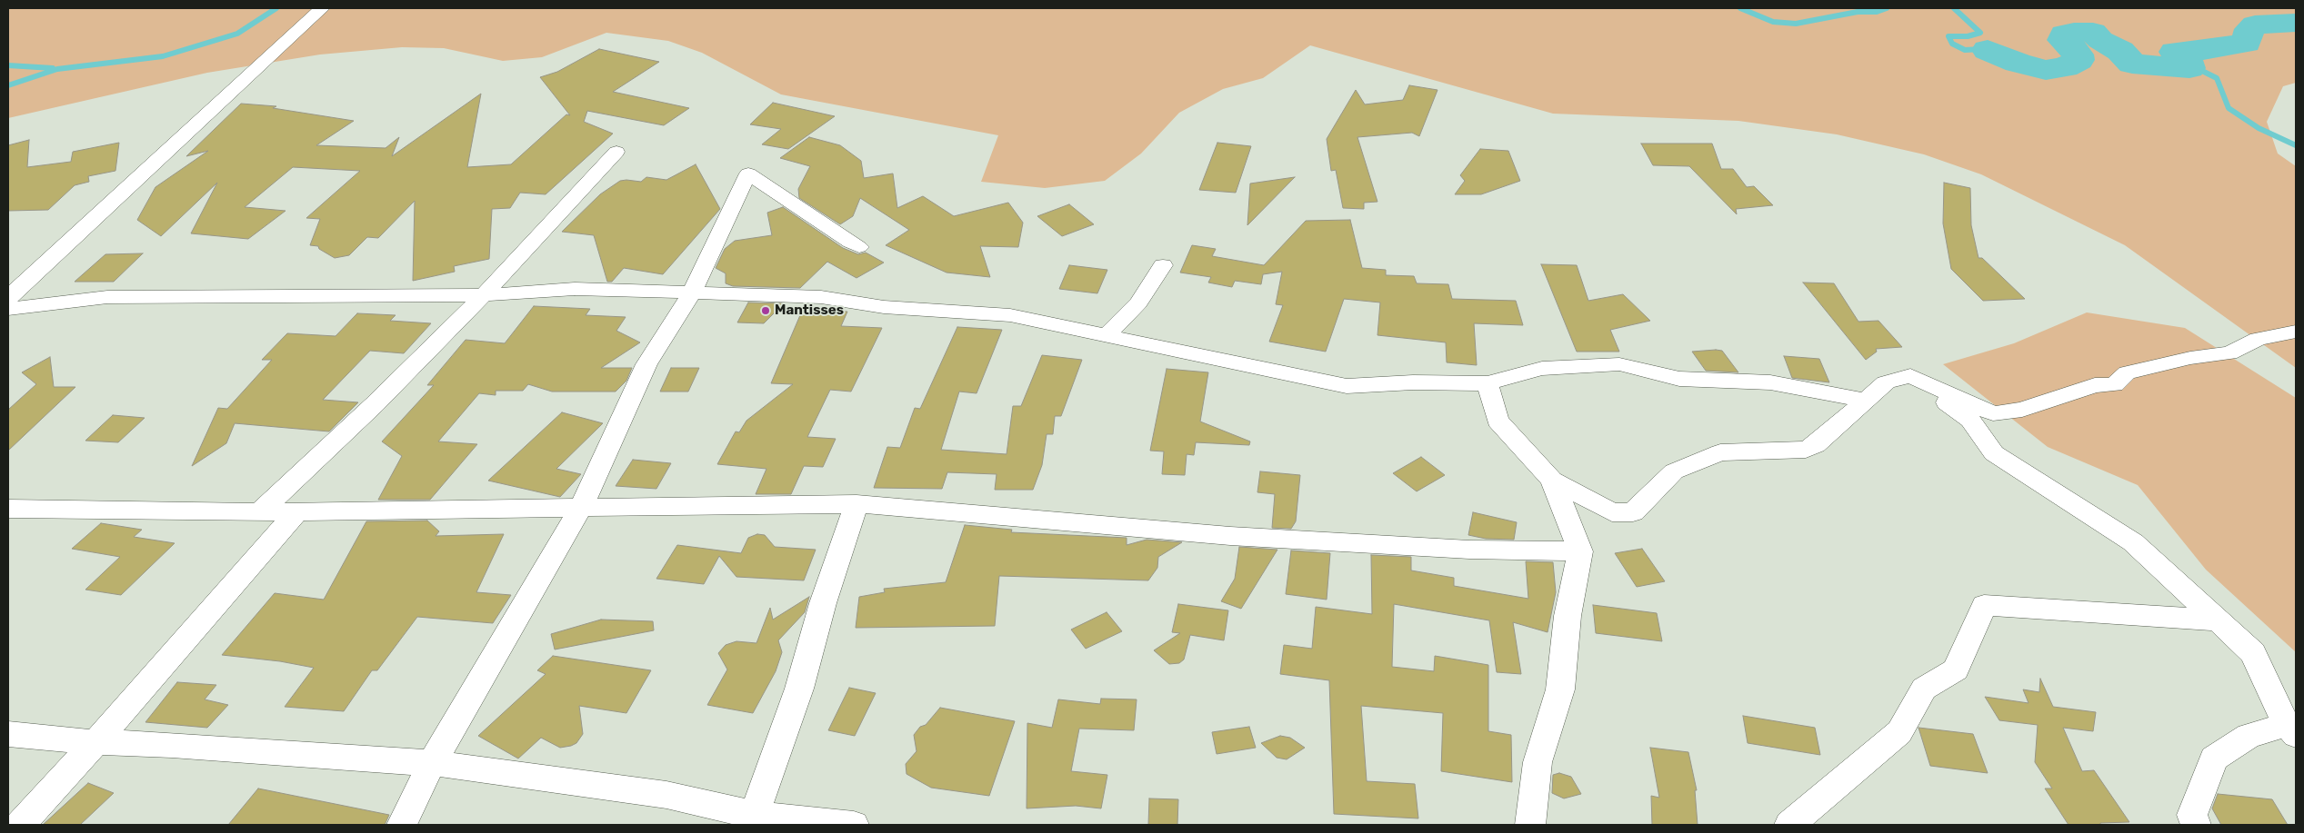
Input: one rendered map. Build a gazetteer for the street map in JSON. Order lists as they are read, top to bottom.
{
  "places": ["Mantisses"]
}
